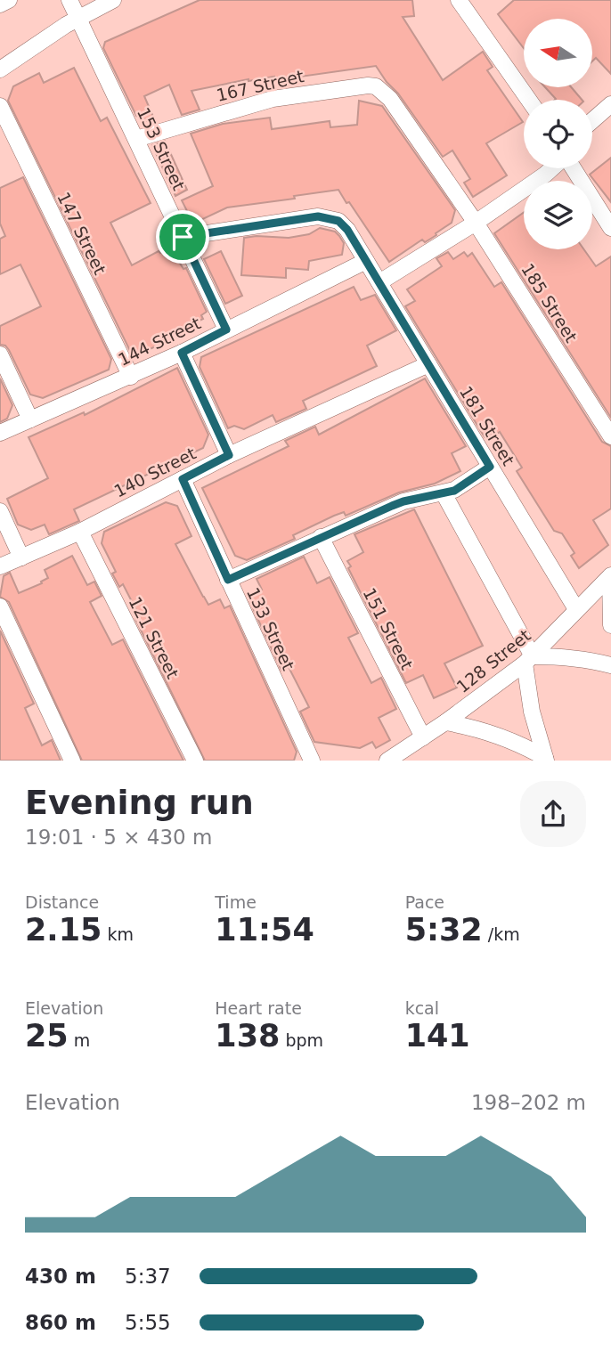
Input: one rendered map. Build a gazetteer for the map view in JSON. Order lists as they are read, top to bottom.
{
  "streets": {
    "street": [
      "167 Street",
      "153 Street",
      "147 Street",
      "185 Street",
      "144 Street",
      "181 Street",
      "140 Street",
      "133 Street",
      "151 Street",
      "121 Street",
      "128 Street"
    ]
  },
  "crossings": [
    ["167 Street", "153 Street"],
    ["167 Street", "185 Street"],
    ["153 Street", "144 Street"],
    ["153 Street", "181 Street"],
    ["147 Street", "144 Street"],
    ["144 Street", "181 Street"],
    ["181 Street", "140 Street"],
    ["181 Street", "128 Street"],
    ["140 Street", "133 Street"],
    ["140 Street", "121 Street"],
    ["151 Street", "128 Street"]
  ],
  "north": "left",
  "page": {
    "heading": ["Evening run", "19:01 · 5 × 430 m"],
    "stats": [
      ["Distance", "2.15 km"],
      ["Time", "11:54"],
      ["Pace", "5:32 /km"],
      ["Elevation", "25 m"],
      ["Heart rate", "138 bpm"],
      ["kcal", "141"]
    ],
    "chart": ["Elevation", "198–202 m"],
    "list": [
      {
        "name": "430 m",
        "note": "5:37"
      },
      {
        "name": "860 m",
        "note": "5:55"
      }
    ]
  }
}
